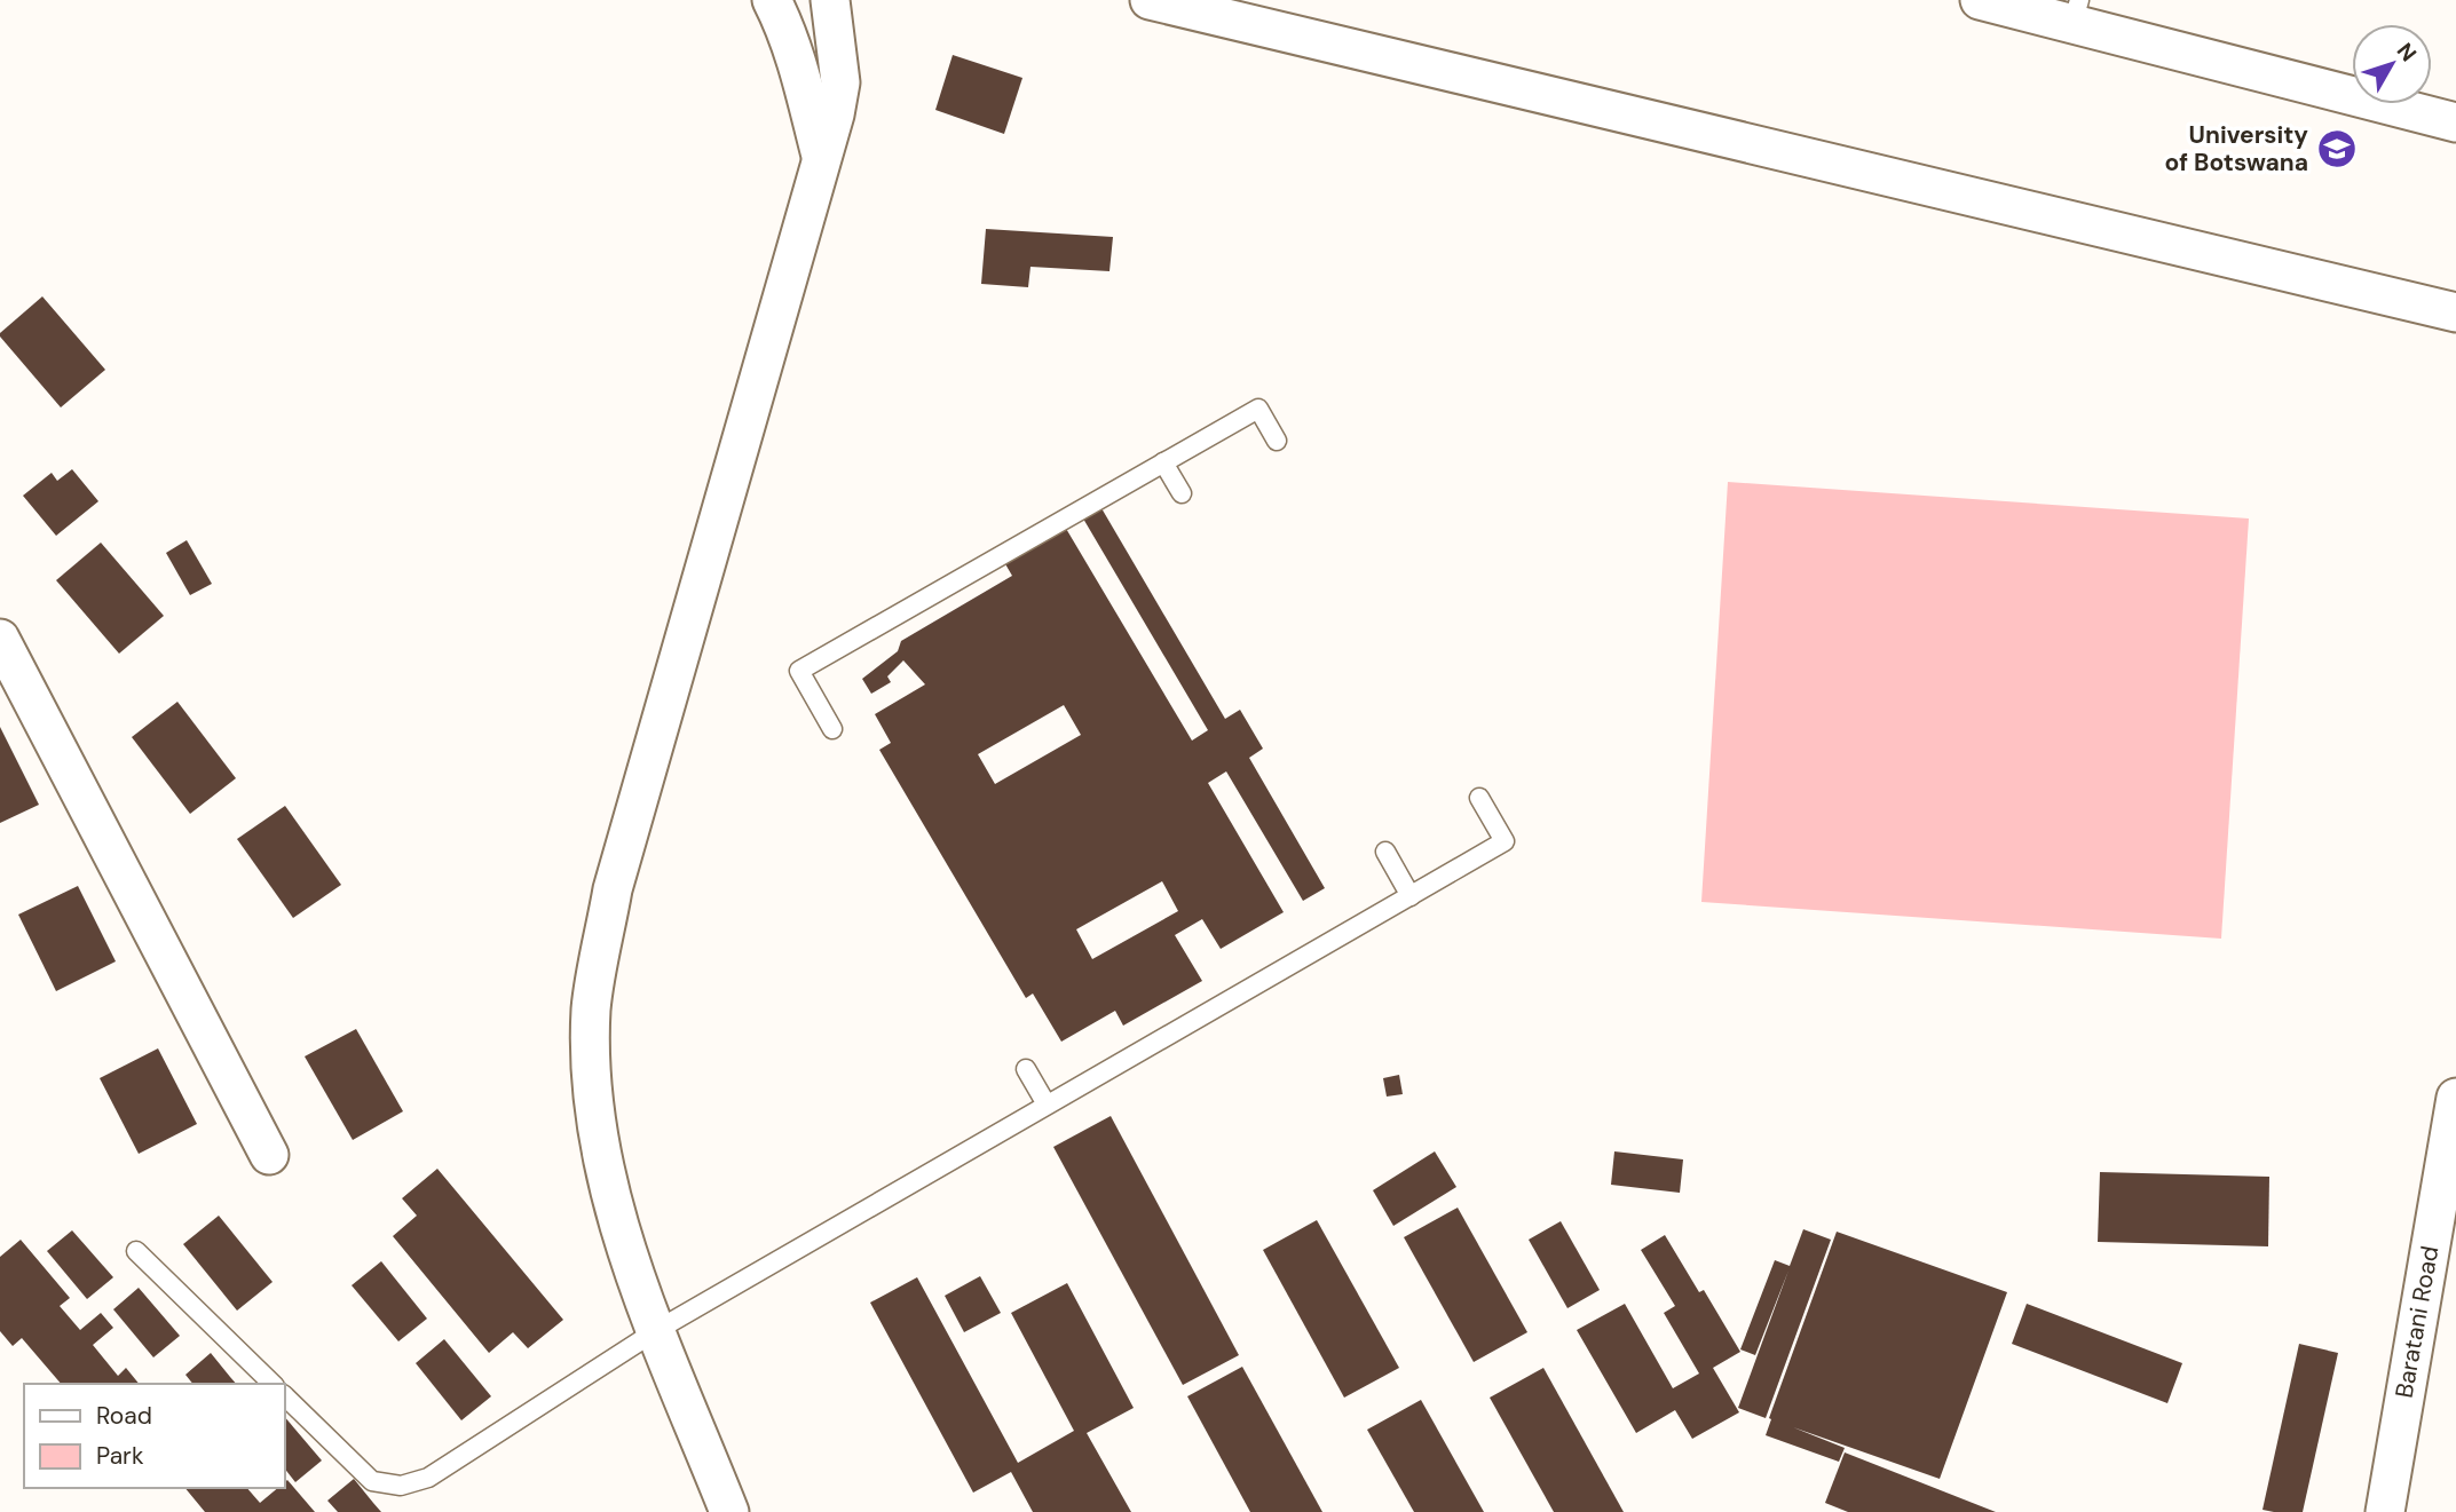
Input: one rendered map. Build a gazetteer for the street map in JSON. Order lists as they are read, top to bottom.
{
  "streets": {
    "street": ["Baratani Road"]
  },
  "places": {
    "school or university": ["University of Botswana"]
  },
  "legend": ["Road", "Park"],
  "north": "top right"
}
